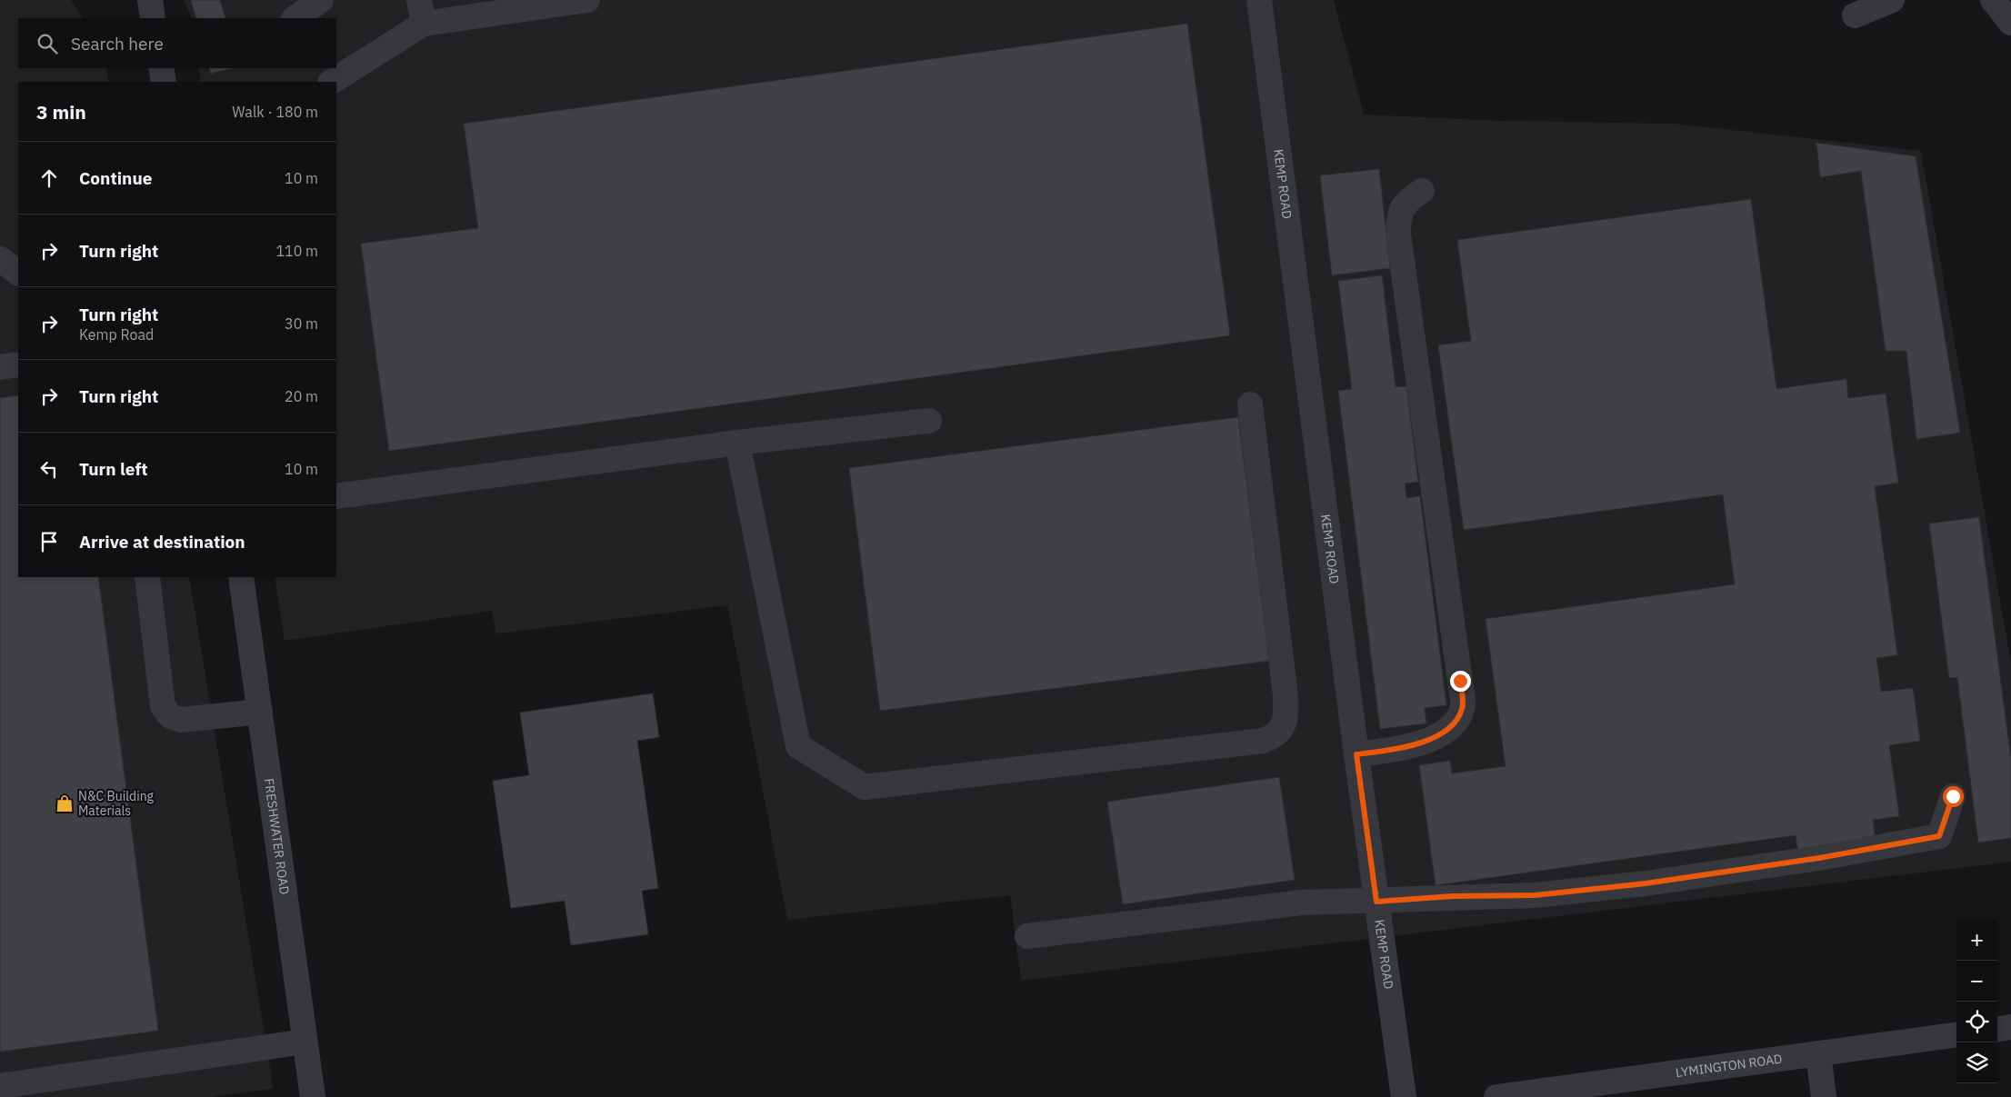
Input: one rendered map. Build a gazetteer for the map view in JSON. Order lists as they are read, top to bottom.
{
  "streets": {
    "street": ["KEMP ROAD", "FRESHWATER ROAD", "LYMINGTON ROAD"]
  },
  "places": {
    "shop": ["N&C Building Materials"]
  },
  "page": {
    "search": "Search here",
    "heading": ["3 min", "Walk · 180 m"],
    "list": [
      ["Continue", "10 m"],
      ["Turn right", "110 m"],
      ["Turn right", "Kemp Road", "30 m"],
      ["Turn right", "20 m"],
      ["Turn left", "10 m"],
      "Arrive at destination"
    ],
    "map_buttons": ["+", "−"]
  }
}
